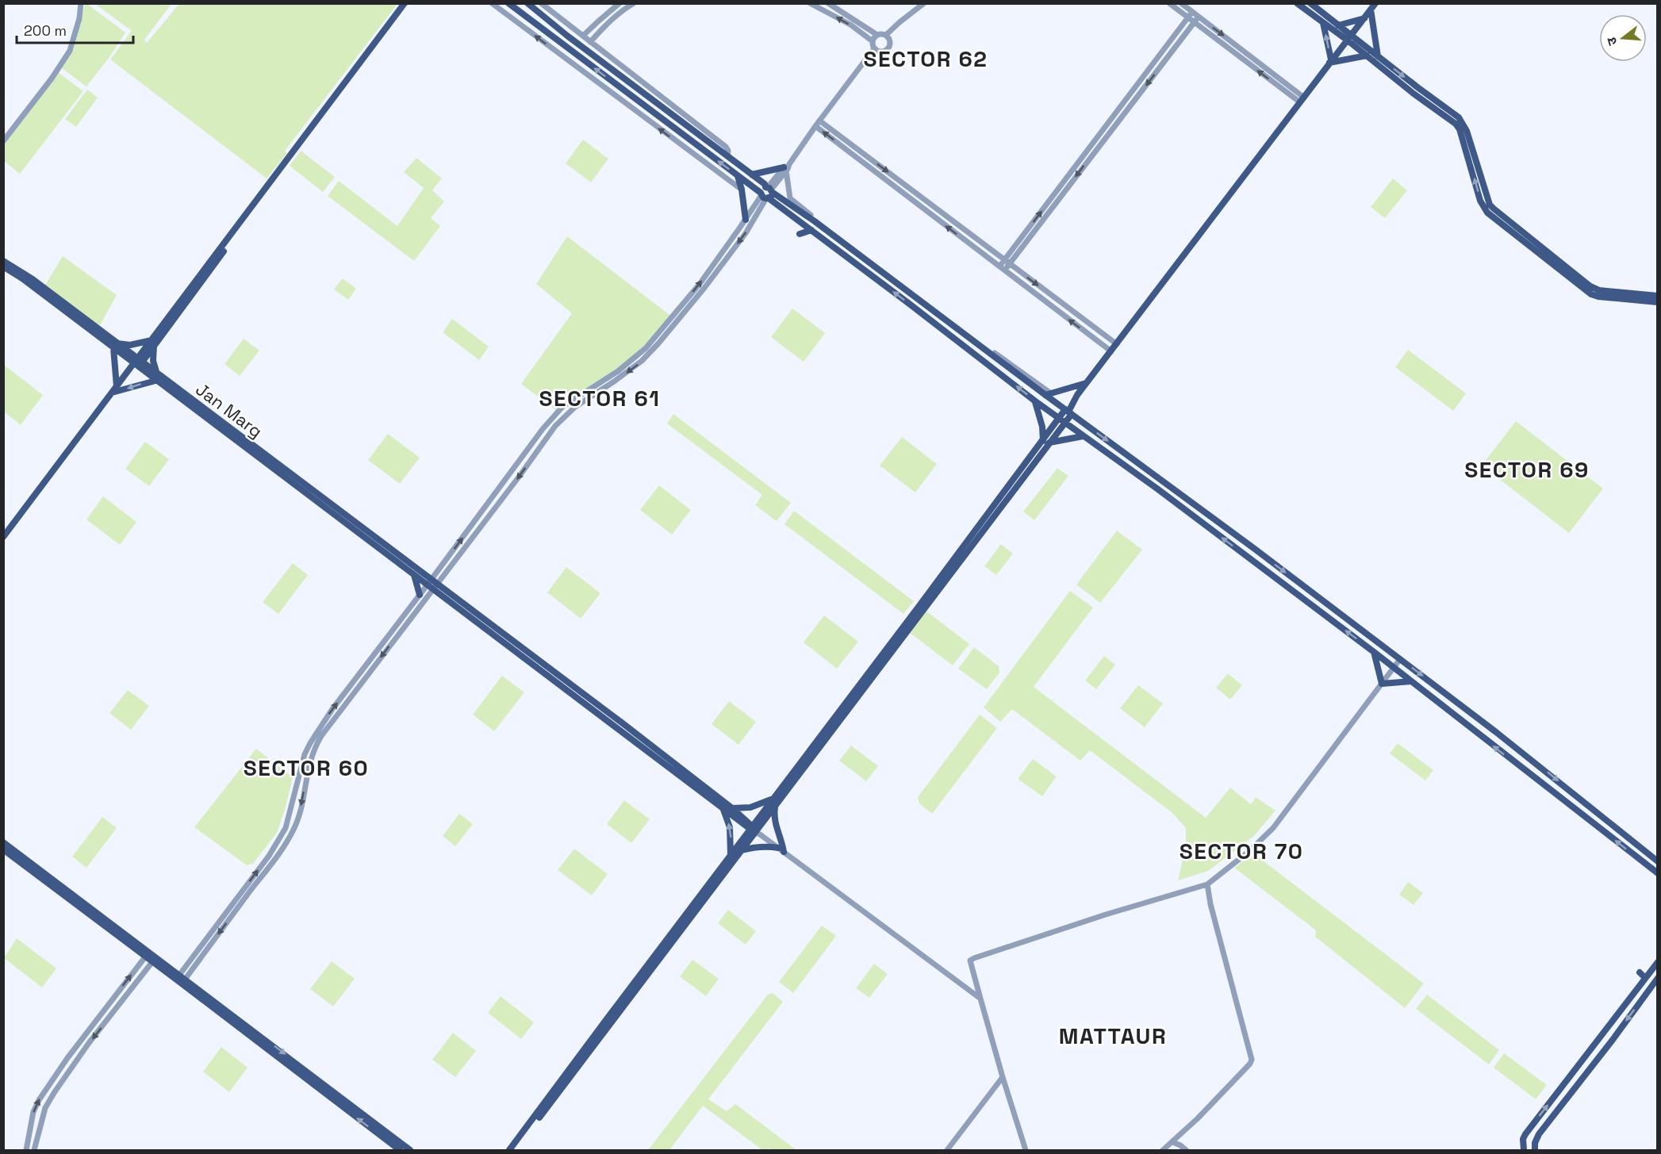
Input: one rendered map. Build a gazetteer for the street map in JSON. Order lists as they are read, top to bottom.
{
  "streets": {
    "main road": ["Jan Marg"]
  },
  "districts": [
    "SECTOR 62",
    "SECTOR 61",
    "SECTOR 69",
    "SECTOR 60",
    "SECTOR 70",
    "MATTAUR"
  ],
  "scale_bar": "200 m",
  "north": "left"
}
